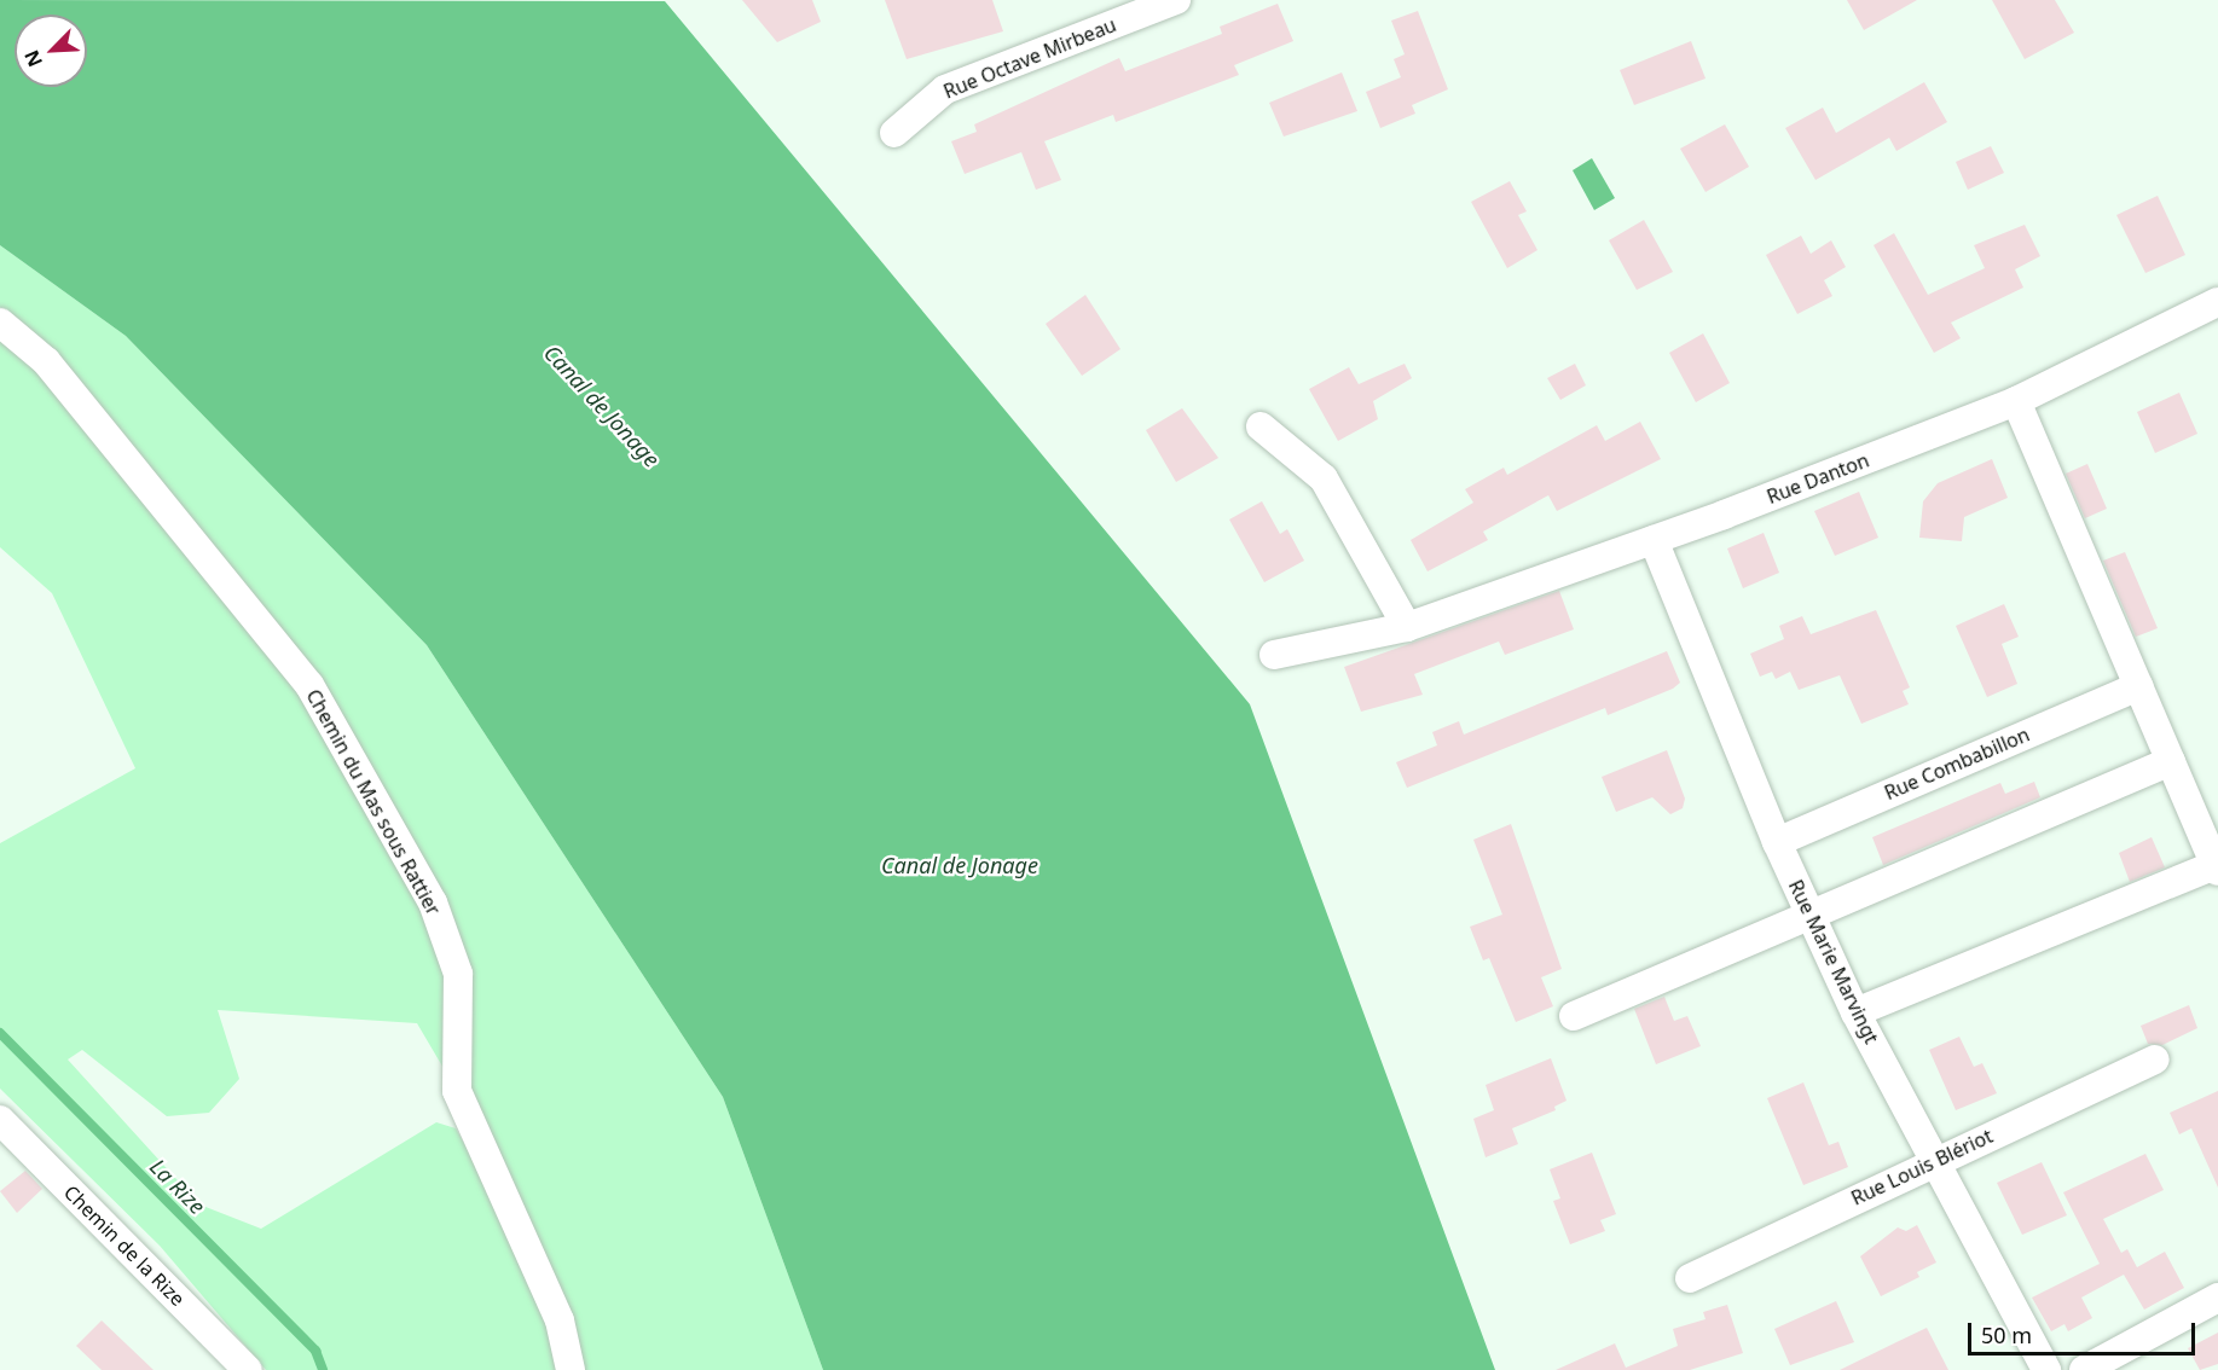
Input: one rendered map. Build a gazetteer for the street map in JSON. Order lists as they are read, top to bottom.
{
  "streets": {
    "street": [
      "Rue Octave Mirbeau",
      "Rue Danton",
      "Rue Combabillon",
      "Chemin du Mas sous Rattier",
      "Rue Marie Marvingt",
      "Rue Louis Blériot",
      "Chemin de la Rize"
    ]
  },
  "crossings": [
    ["Rue Danton", "Rue Marie Marvingt"],
    ["Rue Combabillon", "Rue Marie Marvingt"],
    ["Rue Marie Marvingt", "Rue Louis Blériot"]
  ],
  "water": ["Canal de Jonage", "La Rize"],
  "scale_bar": "50 m",
  "north": "bottom left"
}
